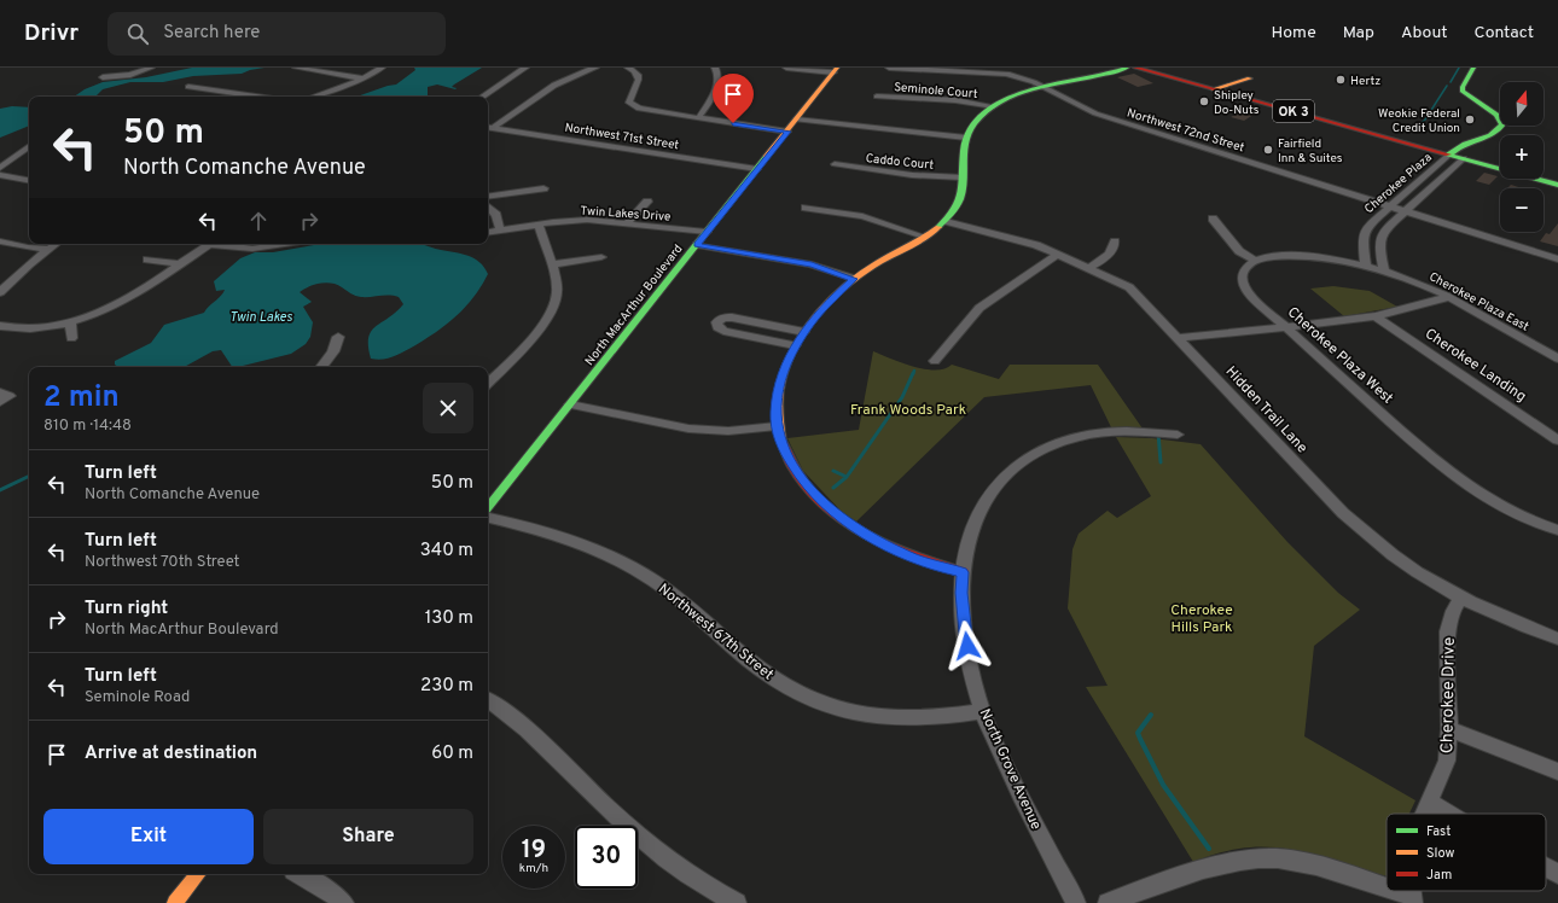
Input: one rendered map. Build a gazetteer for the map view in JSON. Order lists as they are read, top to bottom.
{
  "streets": {
    "main road": ["OK 3", "Cherokee Plaza", "North MacArthur Boulevard"],
    "street": [
      "Seminole Court",
      "Northwest 72nd Street",
      "Northwest 71st Street",
      "Caddo Court",
      "Twin Lakes Drive",
      "Cherokee Plaza East",
      "Cherokee Plaza West",
      "Cherokee Landing",
      "Hidden Trail Lane",
      "Northwest 67th Street",
      "Cherokee Drive",
      "North Grove Avenue"
    ]
  },
  "crossings": [
    ["OK 3", "Cherokee Plaza"],
    ["Northwest 72nd Street", "Cherokee Plaza"],
    ["Northwest 71st Street", "North MacArthur Boulevard"],
    ["Cherokee Plaza", "Cherokee Plaza East"],
    ["Twin Lakes Drive", "North MacArthur Boulevard"],
    ["Hidden Trail Lane", "Cherokee Drive"],
    ["Northwest 67th Street", "North Grove Avenue"]
  ],
  "water": ["Twin Lakes"],
  "parks": ["Frank Woods Park", "Cherokee Hills Park"],
  "places": [
    "Hertz",
    "Shipley Do-Nuts",
    "Weokie Federal Credit Union",
    "Fairfield Inn & Suites"
  ],
  "legend": ["Fast", "Slow", "Jam"],
  "north": "top",
  "page": {
    "header": "Drivr",
    "search": "Search here",
    "nav": [
      "Home",
      "Map",
      "About",
      "Contact"
    ],
    "map_buttons": ["+", "−"],
    "turn": ["50 m", "North Comanche Avenue"],
    "heading": ["2 min", "810 m · 14:48"],
    "list": [
      {
        "name": "Turn left",
        "note": "North Comanche Avenue",
        "value": "50 m"
      },
      {
        "name": "Turn left",
        "note": "Northwest 70th Street",
        "value": "340 m"
      },
      {
        "name": "Turn right",
        "note": "North MacArthur Boulevard",
        "value": "130 m"
      },
      {
        "name": "Turn left",
        "note": "Seminole Road",
        "value": "230 m"
      },
      {
        "name": "Arrive at destination",
        "value": "60 m"
      }
    ],
    "buttons": ["Exit", "Share"],
    "speed": "19 km/h",
    "limit": "30"
  }
}
